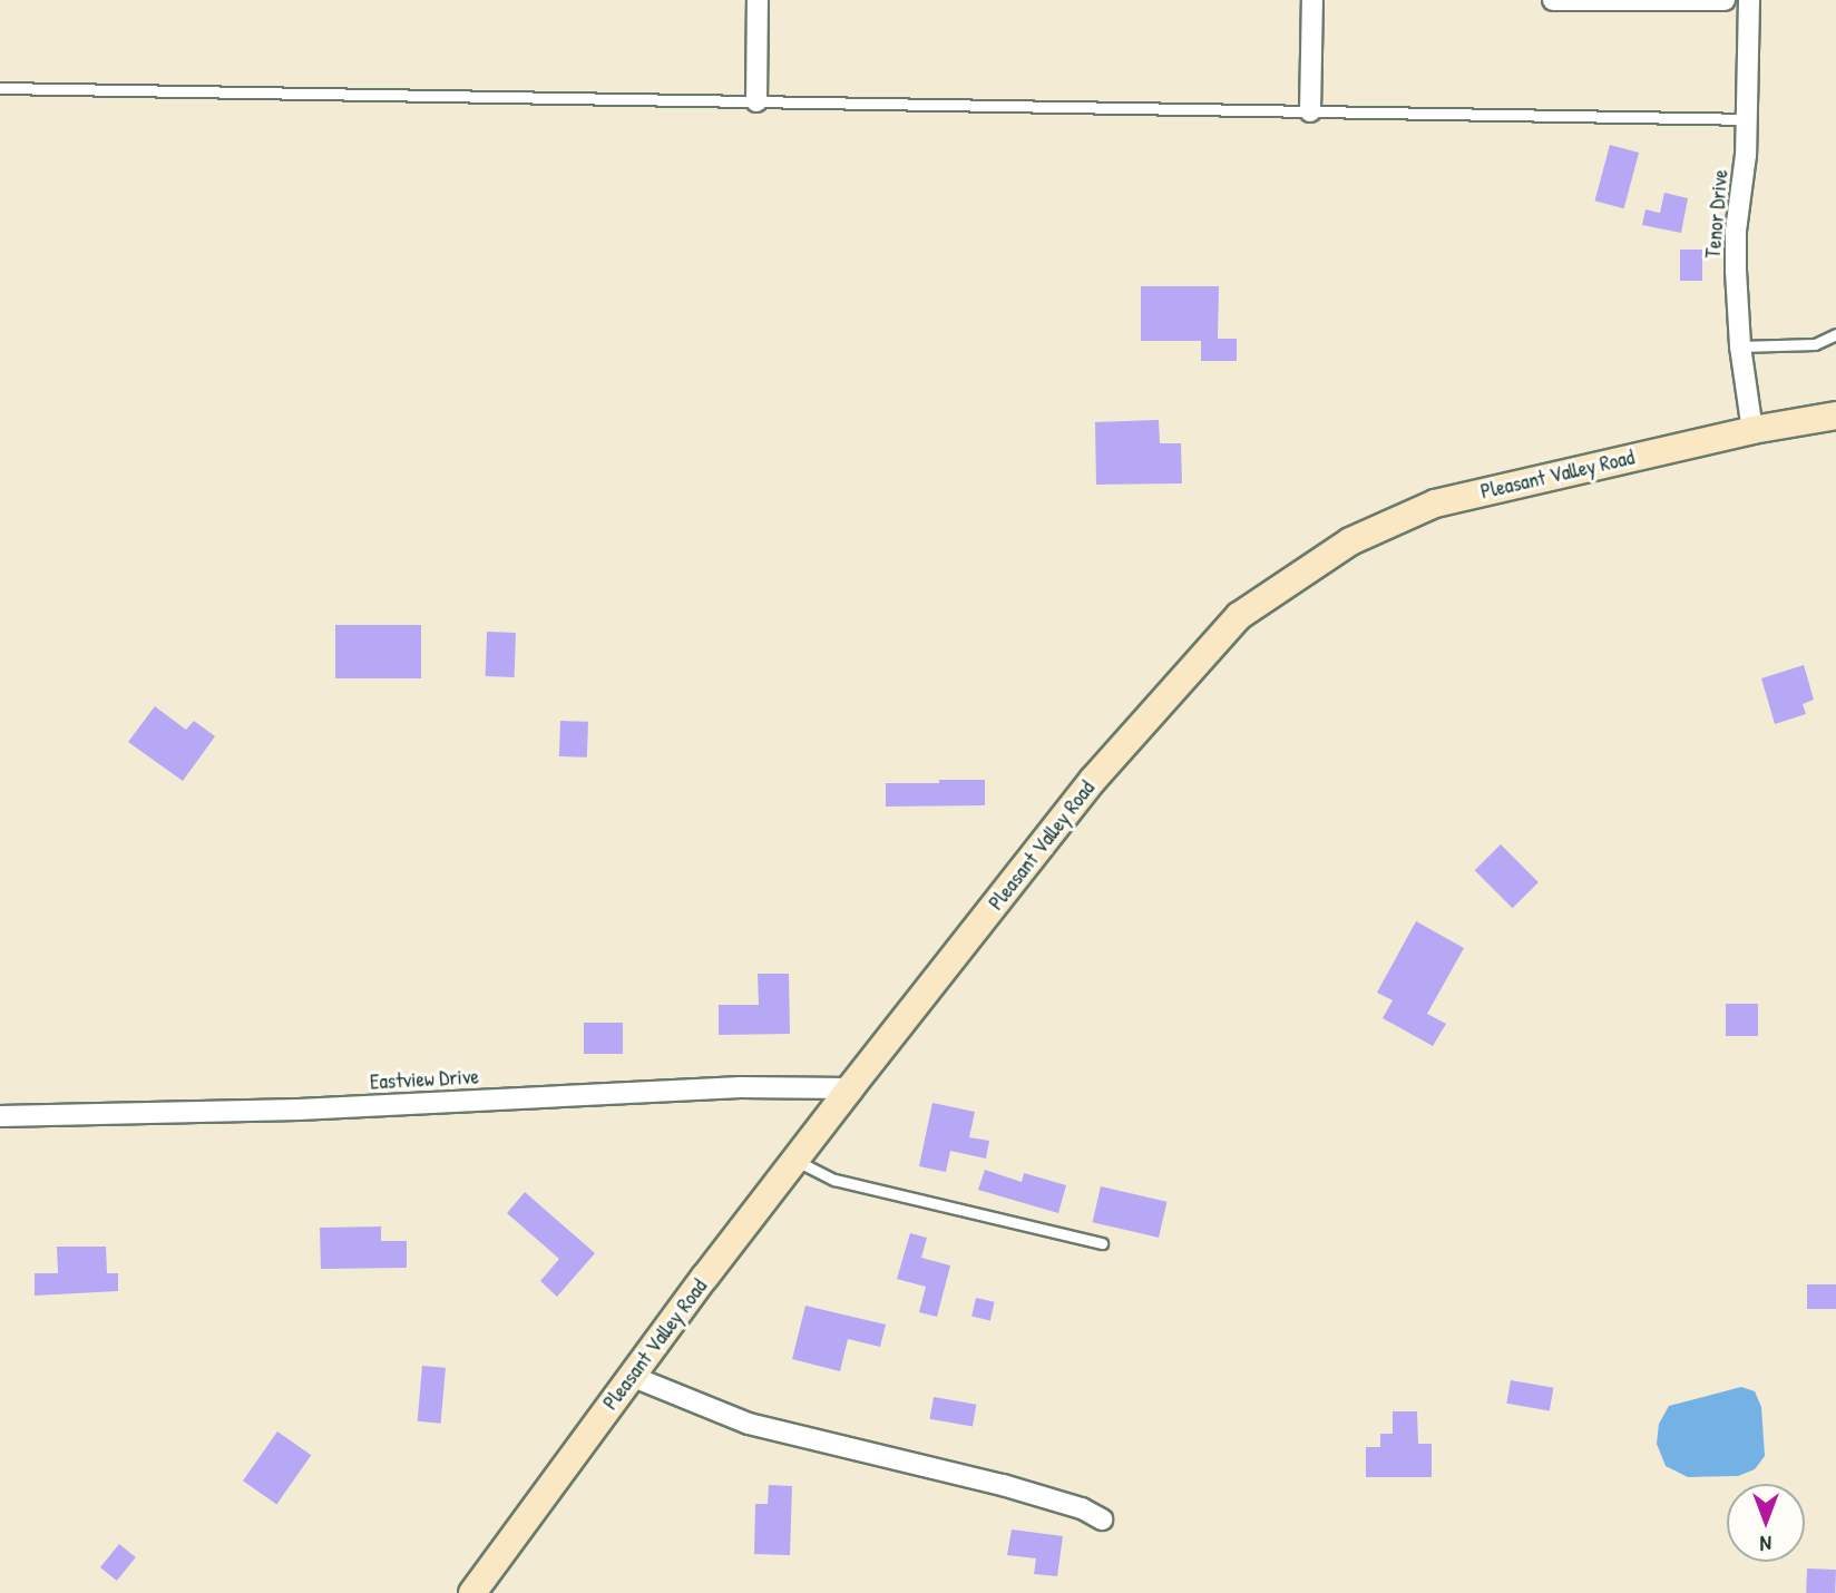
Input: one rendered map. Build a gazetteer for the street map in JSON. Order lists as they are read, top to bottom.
{
  "streets": {
    "street": ["Tenor Drive", "Pleasant Valley Road", "Eastview Drive"]
  },
  "crossings": [
    ["Tenor Drive", "Pleasant Valley Road"],
    ["Pleasant Valley Road", "Eastview Drive"]
  ],
  "north": "bottom"
}
